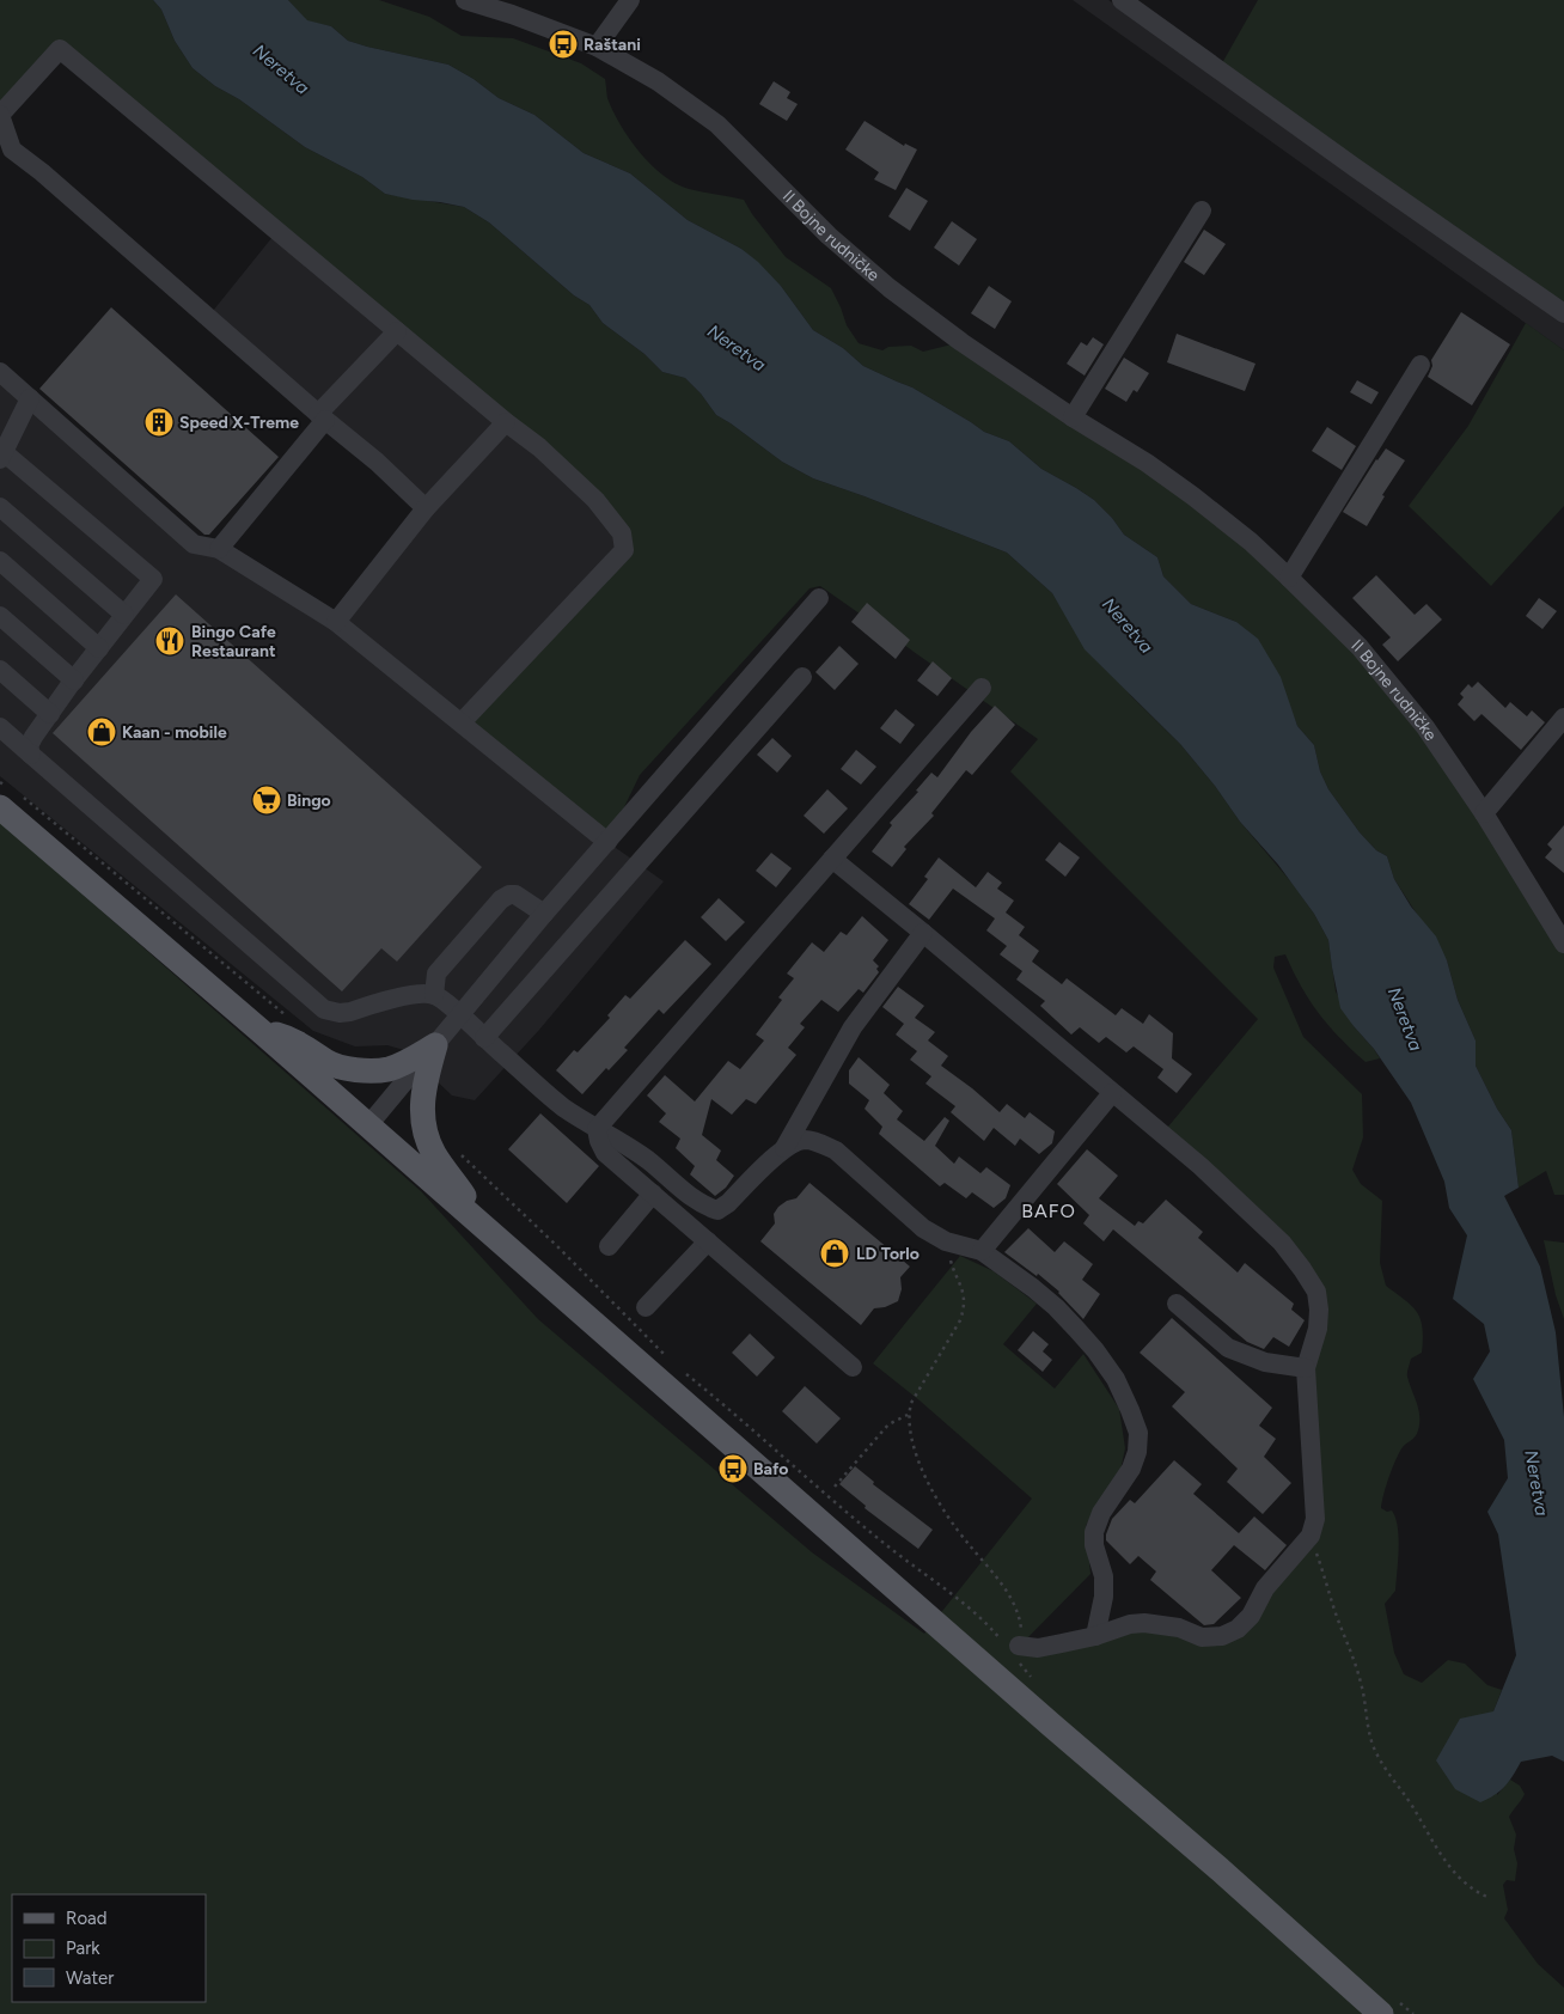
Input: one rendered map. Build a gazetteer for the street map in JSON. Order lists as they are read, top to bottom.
{
  "streets": {
    "street": ["II Bojne rudničke"]
  },
  "districts": ["BAFO"],
  "water": ["Neretva"],
  "places": {
    "bus stop": ["Raštani", "Bafo"],
    "building": ["Speed X-Treme"],
    "restaurant": ["Bingo Cafe Restaurant"],
    "shop": ["Kaan - mobile", "LD Torlo"],
    "supermarket": ["Bingo"]
  },
  "legend": ["Road", "Park", "Water"]
}
